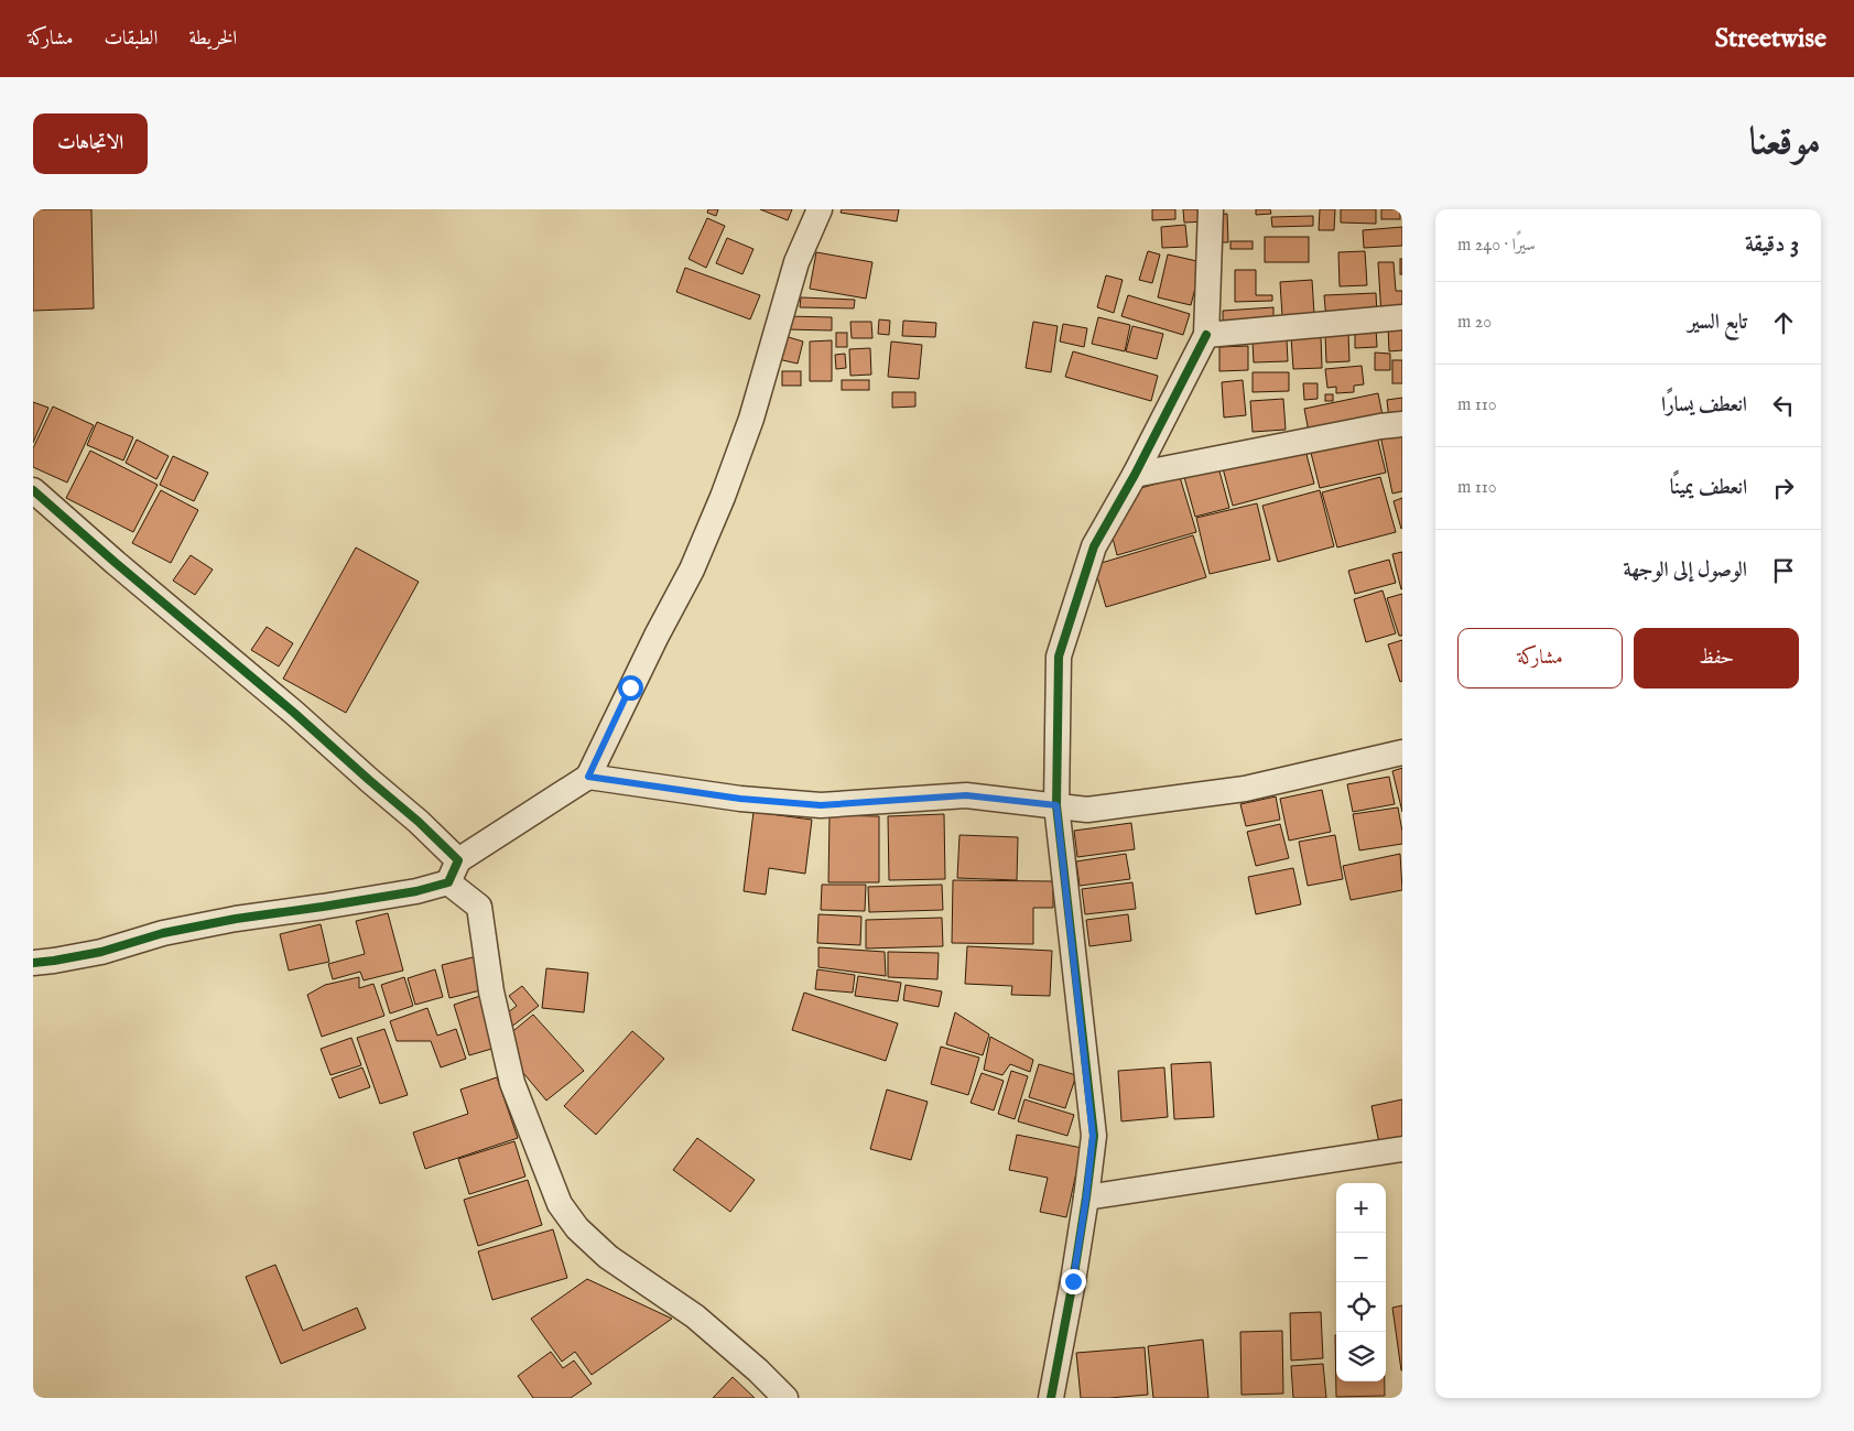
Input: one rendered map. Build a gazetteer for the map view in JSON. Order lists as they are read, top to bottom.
{
  "page": {
    "header": "Streetwise",
    "nav": ["الخريطة", "الطبقات", "مشاركة"],
    "title": "موقعنا",
    "buttons": [
      "الاتجاهات",
      ["حفظ", "مشاركة"]
    ],
    "heading": ["3 دقيقة", "سيرًا · 240 m"],
    "list": [
      ["تابع السير", "20 m"],
      ["انعطف يسارًا", "110 m"],
      ["انعطف يمينًا", "110 m"],
      "الوصول إلى الوجهة"
    ],
    "map_buttons": ["+", "−"]
  }
}
